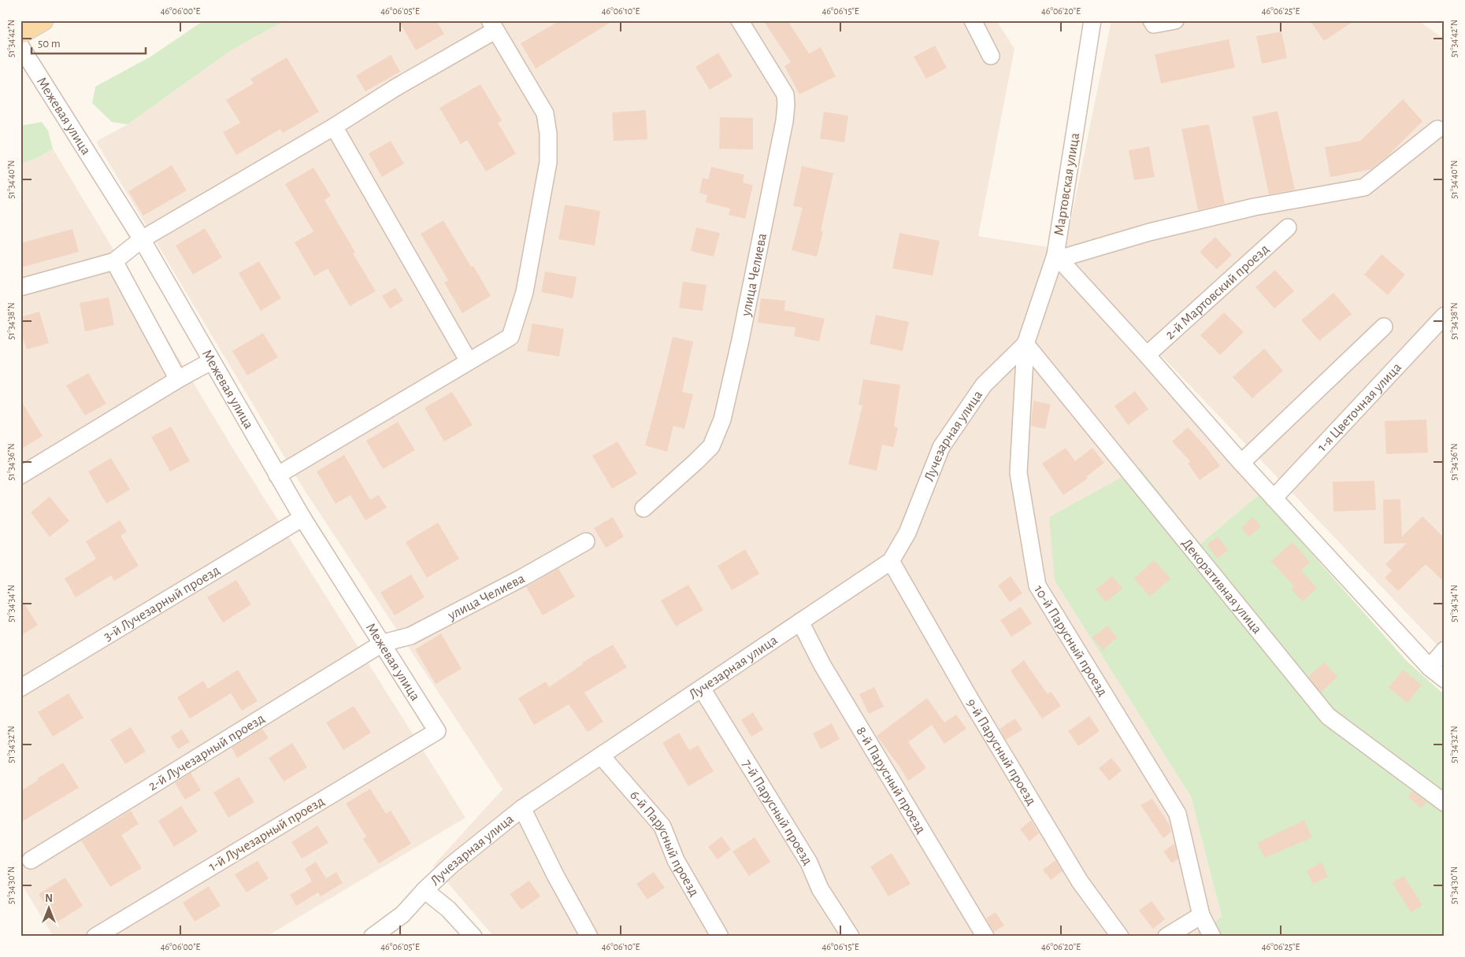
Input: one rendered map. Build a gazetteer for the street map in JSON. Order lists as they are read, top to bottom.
{
  "streets": {
    "street": [
      "Межевая улица",
      "Мартовская улица",
      "улица Челиева",
      "2-й Мартовский проезд",
      "1-я Цветочная улица",
      "Лучезарная улица",
      "Декоративная улица",
      "3-й Лучезарный проезд",
      "10-й Парусный проезд",
      "2-й Лучезарный проезд",
      "9-й Парусный проезд",
      "8-й Парусный проезд",
      "7-й Парусный проезд",
      "1-й Лучезарный проезд",
      "6-й Парусный проезд"
    ]
  },
  "crossings": [
    ["Межевая улица", "улица Челиева"],
    ["Межевая улица", "3-й Лучезарный проезд"],
    ["Межевая улица", "2-й Лучезарный проезд"],
    ["Межевая улица", "1-й Лучезарный проезд"],
    ["Мартовская улица", "Лучезарная улица"],
    ["Мартовская улица", "Декоративная улица"],
    ["Мартовская улица", "10-й Парусный проезд"],
    ["улица Челиева", "2-й Лучезарный проезд"],
    ["Лучезарная улица", "Декоративная улица"],
    ["Лучезарная улица", "10-й Парусный проезд"],
    ["Лучезарная улица", "9-й Парусный проезд"],
    ["Лучезарная улица", "8-й Парусный проезд"],
    ["Лучезарная улица", "7-й Парусный проезд"],
    ["Лучезарная улица", "6-й Парусный проезд"],
    ["Декоративная улица", "10-й Парусный проезд"]
  ],
  "scale_bar": "50 m",
  "north": "top",
  "coordinates": [
    "46°06'00\"E",
    "46°06'05\"E",
    "46°06'10\"E",
    "46°06'15\"E",
    "46°06'20\"E",
    "46°06'25\"E",
    "51°34'42\"N",
    "51°34'40\"N",
    "51°34'38\"N",
    "51°34'36\"N",
    "51°34'34\"N",
    "51°34'32\"N",
    "51°34'30\"N"
  ]
}
